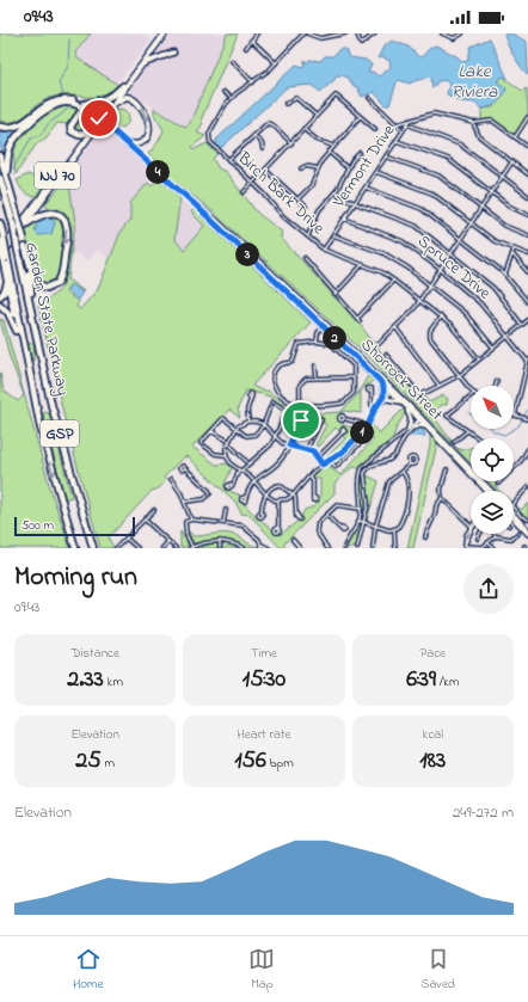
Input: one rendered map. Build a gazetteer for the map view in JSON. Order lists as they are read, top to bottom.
{
  "streets": {
    "highway": ["NJ 70", "Garden State Parkway", "GSP"],
    "main road": ["Shorrock Street"],
    "street": ["Vermont Drive", "Birch Bark Drive", "Spruce Drive"]
  },
  "crossings": [
    ["Vermont Drive", "Birch Bark Drive"],
    ["Vermont Drive", "Spruce Drive"],
    ["NJ 70", "Garden State Parkway"],
    ["NJ 70", "Shorrock Street"]
  ],
  "water": ["Lake Riviera"],
  "scale_bar": "500 m",
  "north": "top left",
  "page": {
    "status": "09:43",
    "pins": [
      "4",
      "3",
      "2",
      "1"
    ],
    "scale": "500 m",
    "heading": ["Morning run", "09:43"],
    "stats": [
      ["Distance", "2.33 km"],
      ["Time", "15:30"],
      ["Pace", "6:39 /km"],
      ["Elevation", "25 m"],
      ["Heart rate", "156 bpm"],
      ["kcal", "183"]
    ],
    "chart": ["Elevation", "249–272 m"],
    "tabs": ["Home", "Map", "Saved"]
  }
}
